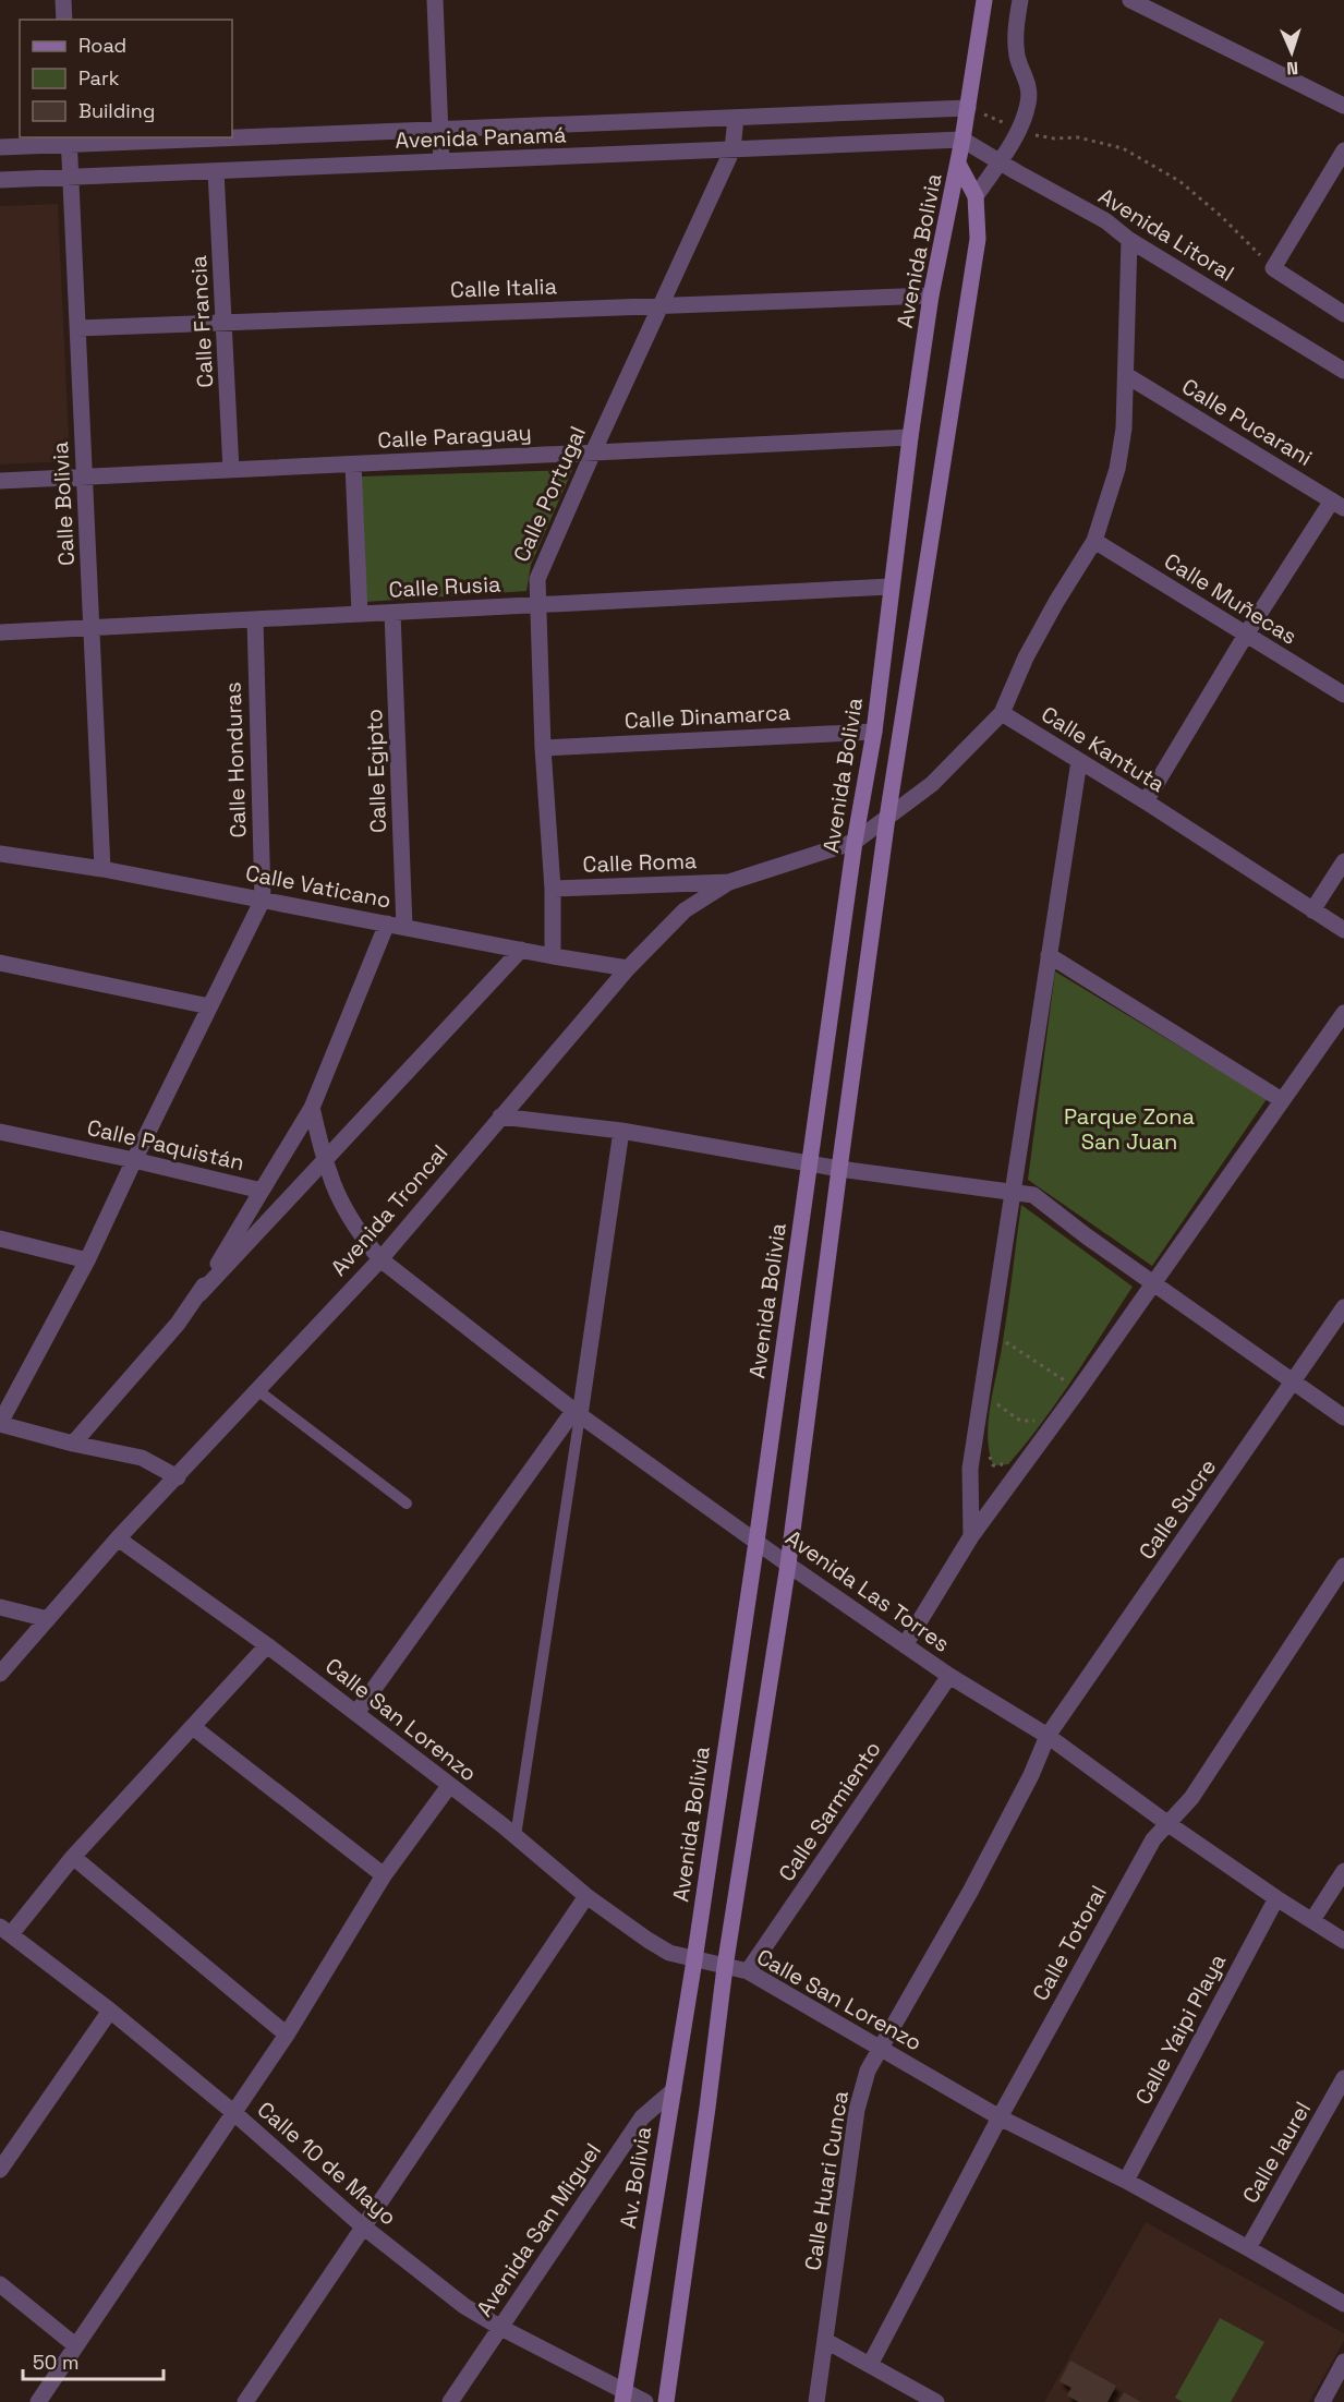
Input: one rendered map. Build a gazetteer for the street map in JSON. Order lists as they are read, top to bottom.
{
  "streets": {
    "street": [
      "Avenida Panamá",
      "Avenida Litoral",
      "Avenida Bolivia",
      "Calle Italia",
      "Calle Francia",
      "Calle Pucarani",
      "Calle Paraguay",
      "Calle Portugal",
      "Calle Bolivia",
      "Calle Rusia",
      "Calle Muñecas",
      "Calle Dinamarca",
      "Calle Kantuta",
      "Calle Honduras",
      "Calle Egipto",
      "Calle Roma",
      "Calle Vaticano",
      "Calle Paquistán",
      "Avenida Troncal",
      "Calle Sucre",
      "Avenida Las Torres",
      "Calle San Lorenzo",
      "Calle Sarmiento",
      "Calle Totoral",
      "Calle Yaipi Playa",
      "Calle laurel",
      "Calle 10 de Mayo",
      "Av. Bolivia",
      "Calle Huari Cunca",
      "Avenida San Miguel"
    ]
  },
  "crossings": [
    ["Avenida Panamá", "Avenida Litoral"],
    ["Avenida Panamá", "Calle Francia"],
    ["Avenida Panamá", "Calle Portugal"],
    ["Avenida Panamá", "Calle Bolivia"],
    ["Avenida Bolivia", "Calle Italia"],
    ["Avenida Bolivia", "Calle Paraguay"],
    ["Avenida Bolivia", "Calle Rusia"],
    ["Avenida Bolivia", "Calle Dinamarca"],
    ["Avenida Bolivia", "Avenida Troncal"],
    ["Avenida Bolivia", "Avenida Las Torres"],
    ["Avenida Bolivia", "Calle San Lorenzo"],
    ["Avenida Bolivia", "Av. Bolivia"],
    ["Calle Italia", "Calle Francia"],
    ["Calle Italia", "Calle Portugal"],
    ["Calle Italia", "Calle Bolivia"],
    ["Calle Francia", "Calle Paraguay"],
    ["Calle Paraguay", "Calle Portugal"],
    ["Calle Paraguay", "Calle Bolivia"],
    ["Calle Portugal", "Calle Rusia"],
    ["Calle Portugal", "Calle Dinamarca"],
    ["Calle Portugal", "Calle Roma"],
    ["Calle Portugal", "Calle Vaticano"],
    ["Calle Bolivia", "Calle Rusia"],
    ["Calle Bolivia", "Calle Vaticano"],
    ["Calle Rusia", "Calle Honduras"],
    ["Calle Rusia", "Calle Egipto"],
    ["Calle Honduras", "Calle Vaticano"],
    ["Calle Egipto", "Calle Vaticano"],
    ["Calle Roma", "Avenida Troncal"],
    ["Calle Vaticano", "Calle Paquistán"],
    ["Calle Vaticano", "Avenida Troncal"],
    ["Calle Paquistán", "Avenida Las Torres"],
    ["Avenida Troncal", "Avenida Las Torres"],
    ["Avenida Troncal", "Calle San Lorenzo"],
    ["Calle Sucre", "Avenida Las Torres"],
    ["Calle Sucre", "Calle Huari Cunca"],
    ["Avenida Las Torres", "Calle Sarmiento"],
    ["Avenida Las Torres", "Calle Totoral"],
    ["Avenida Las Torres", "Calle Yaipi Playa"],
    ["Avenida Las Torres", "Calle Huari Cunca"],
    ["Calle San Lorenzo", "Calle Sarmiento"],
    ["Calle San Lorenzo", "Calle Totoral"],
    ["Calle San Lorenzo", "Calle Yaipi Playa"],
    ["Calle San Lorenzo", "Calle laurel"],
    ["Calle San Lorenzo", "Av. Bolivia"],
    ["Calle San Lorenzo", "Calle Huari Cunca"],
    ["Calle 10 de Mayo", "Av. Bolivia"],
    ["Calle 10 de Mayo", "Avenida San Miguel"],
    ["Av. Bolivia", "Avenida San Miguel"]
  ],
  "parks": ["Parque Zona San Juan"],
  "legend": ["Road", "Park", "Building"],
  "scale_bar": "50 m",
  "north": "bottom"
}
